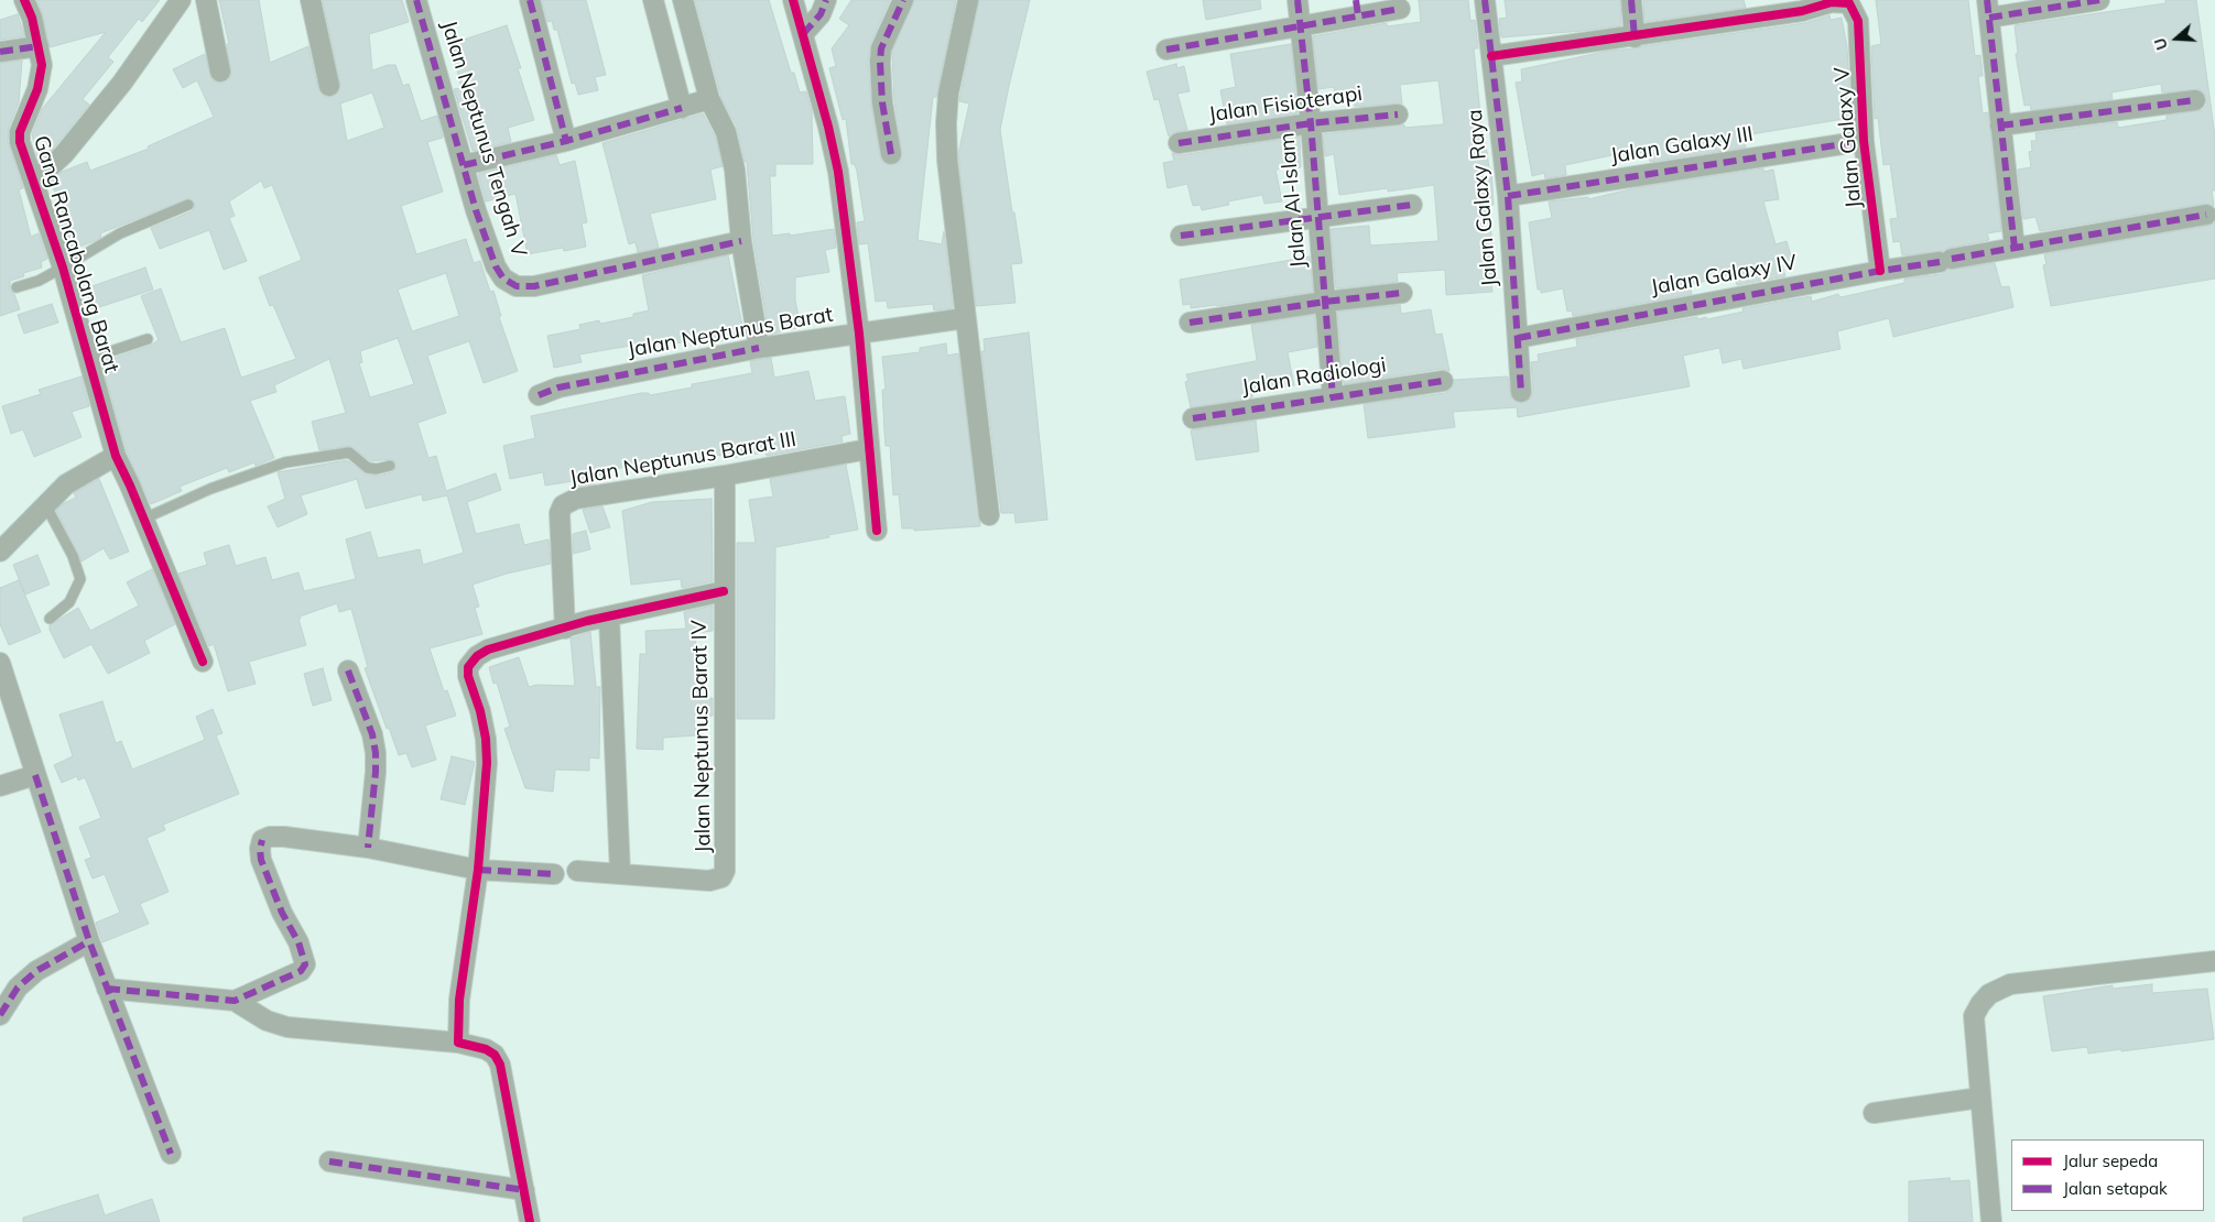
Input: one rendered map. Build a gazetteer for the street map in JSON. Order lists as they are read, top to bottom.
{
  "streets": {
    "street": [
      "Jalan Fisioterapi",
      "Jalan Galaxy V",
      "Jalan Neptunus Tengah V",
      "Jalan Galaxy III",
      "Jalan Galaxy Raya",
      "Jalan Al-Islam",
      "Gang Rancabolang Barat",
      "Jalan Galaxy IV",
      "Jalan Neptunus Barat",
      "Jalan Radiologi",
      "Jalan Neptunus Barat III",
      "Jalan Neptunus Barat IV"
    ]
  },
  "crossings": [
    ["Jalan Fisioterapi", "Jalan Al-Islam"],
    ["Jalan Galaxy V", "Jalan Galaxy III"],
    ["Jalan Galaxy V", "Jalan Galaxy IV"],
    ["Jalan Galaxy III", "Jalan Galaxy Raya"],
    ["Jalan Galaxy Raya", "Jalan Galaxy IV"],
    ["Jalan Al-Islam", "Jalan Radiologi"],
    ["Jalan Neptunus Barat III", "Jalan Neptunus Barat IV"]
  ],
  "legend": ["Jalur sepeda", "Jalan setapak"],
  "north": "left"
}
